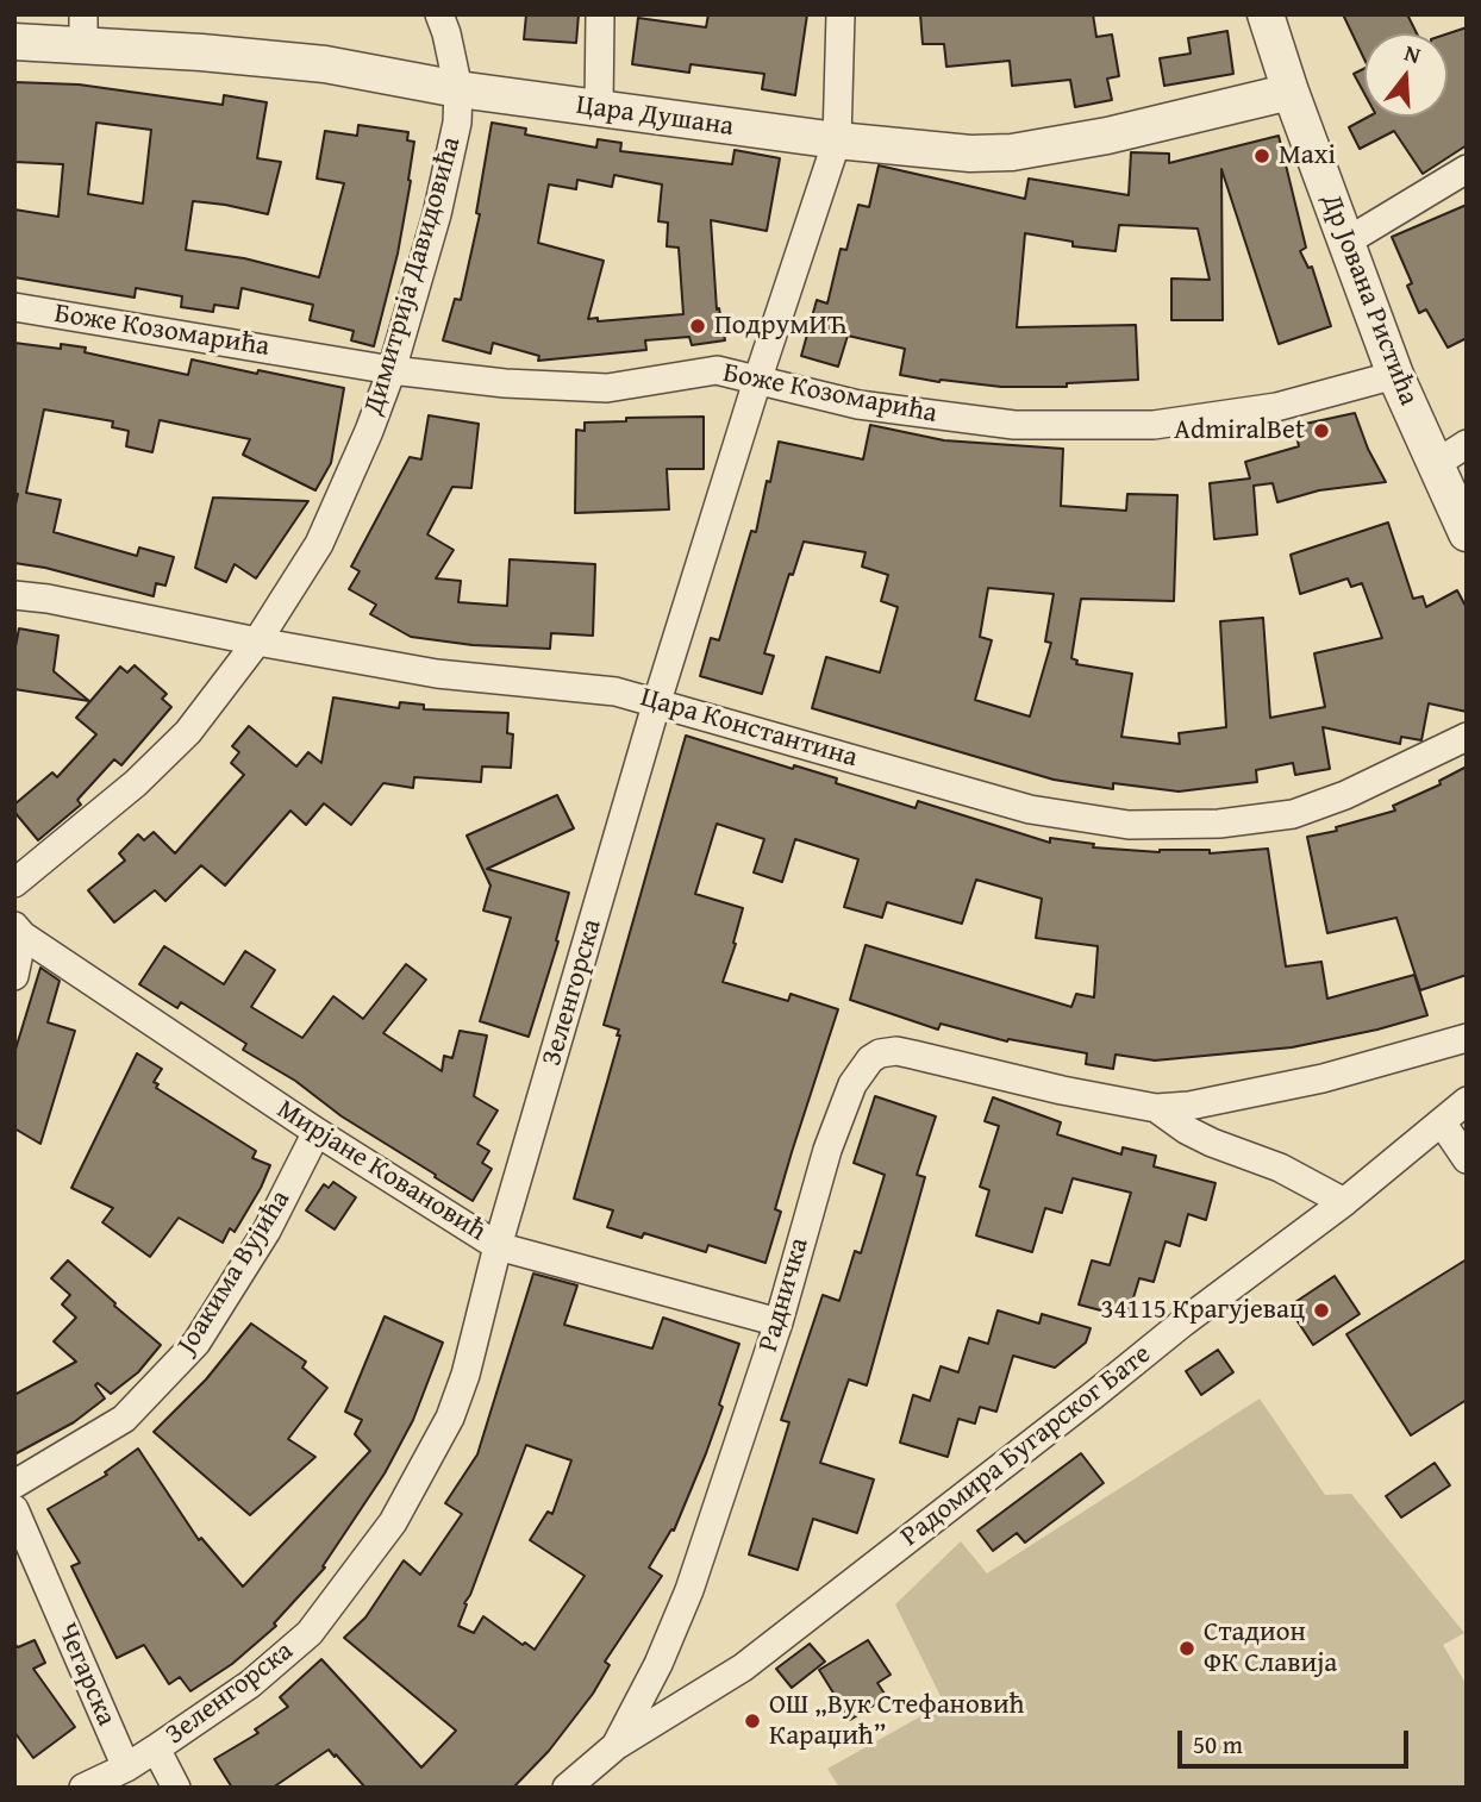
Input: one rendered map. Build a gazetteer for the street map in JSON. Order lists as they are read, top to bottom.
{
  "streets": {
    "street": [
      "Цара Душана",
      "Димитрија Давидовића",
      "Др Јована Ристића",
      "Боже Козомарића",
      "Цара Константина",
      "Зеленгорска",
      "Мирјане Ковановић",
      "Јоакима Вујића",
      "Радничка",
      "Радомира Бугарског Бате",
      "Чегарска"
    ]
  },
  "crossings": [
    ["Цара Душана", "Димитрија Давидовића"],
    ["Цара Душана", "Др Јована Ристића"],
    ["Цара Душана", "Зеленгорска"],
    ["Димитрија Давидовића", "Боже Козомарића"],
    ["Димитрија Давидовића", "Цара Константина"],
    ["Др Јована Ристића", "Боже Козомарића"],
    ["Боже Козомарића", "Зеленгорска"],
    ["Цара Константина", "Зеленгорска"],
    ["Зеленгорска", "Мирјане Ковановић"],
    ["Мирјане Ковановић", "Јоакима Вујића"],
    ["Мирјане Ковановић", "Радничка"],
    ["Радничка", "Радомира Бугарског Бате"]
  ],
  "places": [
    "Maxi",
    "ПодрумИЋ",
    "AdmiralBet",
    "34115 Крагујевац",
    "Стадион ФК Славија",
    "ОШ „Вук Стефановић Караџић”"
  ],
  "scale_bar": "50 m",
  "north": "top"
}
